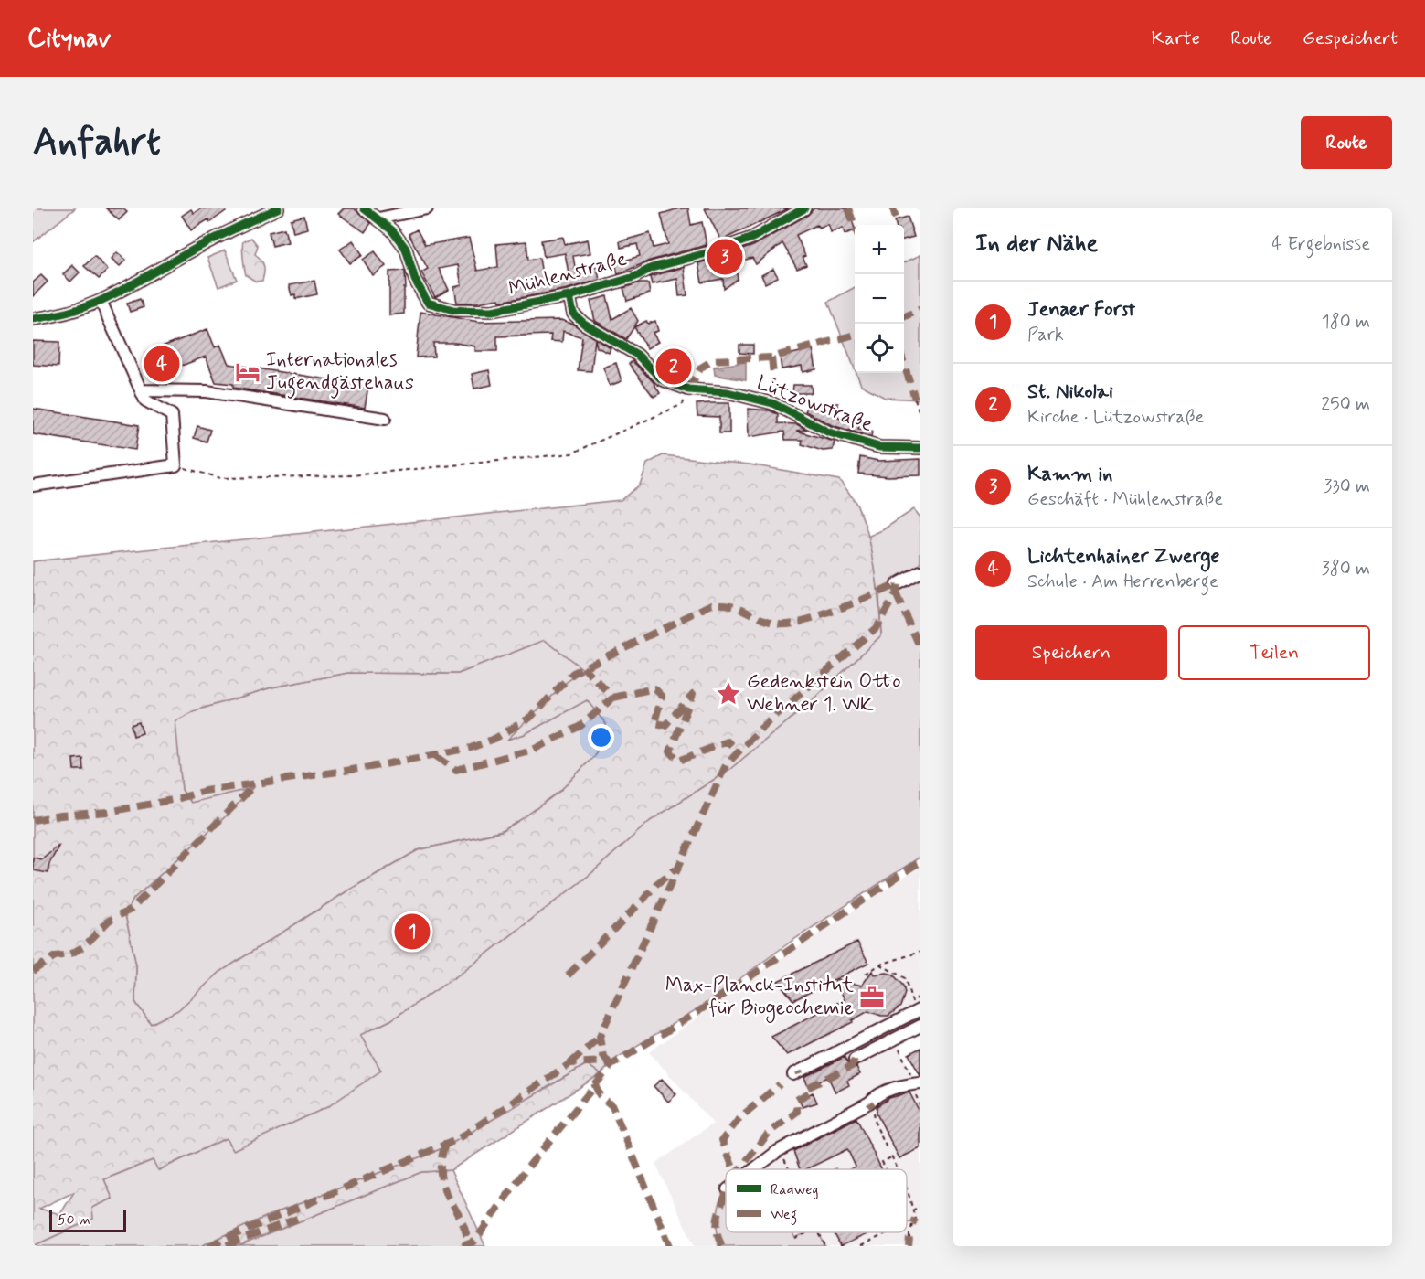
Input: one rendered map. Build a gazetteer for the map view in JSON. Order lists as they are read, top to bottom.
{
  "streets": {
    "street": ["Mühlenstraße", "Lützowstraße"]
  },
  "crossings": [
    ["Mühlenstraße", "Lützowstraße"]
  ],
  "places": {
    "hotel": ["Internationales Jugendgästehaus"],
    "place": ["Gedenkstein Otto Wehner 1. WK"],
    "office": ["Max-Planck-Institut für Biogeochemie"]
  },
  "legend": ["Radweg", "Weg"],
  "scale_bar": "50 m",
  "page": {
    "header": "Citynav",
    "nav": ["Karte", "Route", "Gespeichert"],
    "buttons": [
      "Route",
      ["Speichern", "Teilen"]
    ],
    "title": "Anfahrt",
    "heading": ["In der Nähe", "4 Ergebnisse"],
    "map_buttons": ["+", "−"],
    "pins": [
      "3",
      "4",
      "2",
      "1"
    ],
    "list": [
      {
        "mark": "1",
        "name": "Jenaer Forst",
        "note": "Park",
        "value": "180 m"
      },
      {
        "mark": "2",
        "name": "St. Nikolai",
        "note": "Kirche · Lützowstraße",
        "value": "250 m"
      },
      {
        "mark": "3",
        "name": "Kamm in",
        "note": "Geschäft · Mühlenstraße",
        "value": "330 m"
      },
      {
        "mark": "4",
        "name": "Lichtenhainer Zwerge",
        "note": "Schule · Am Herrenberge",
        "value": "380 m"
      }
    ],
    "scale": "50 m"
  }
}
